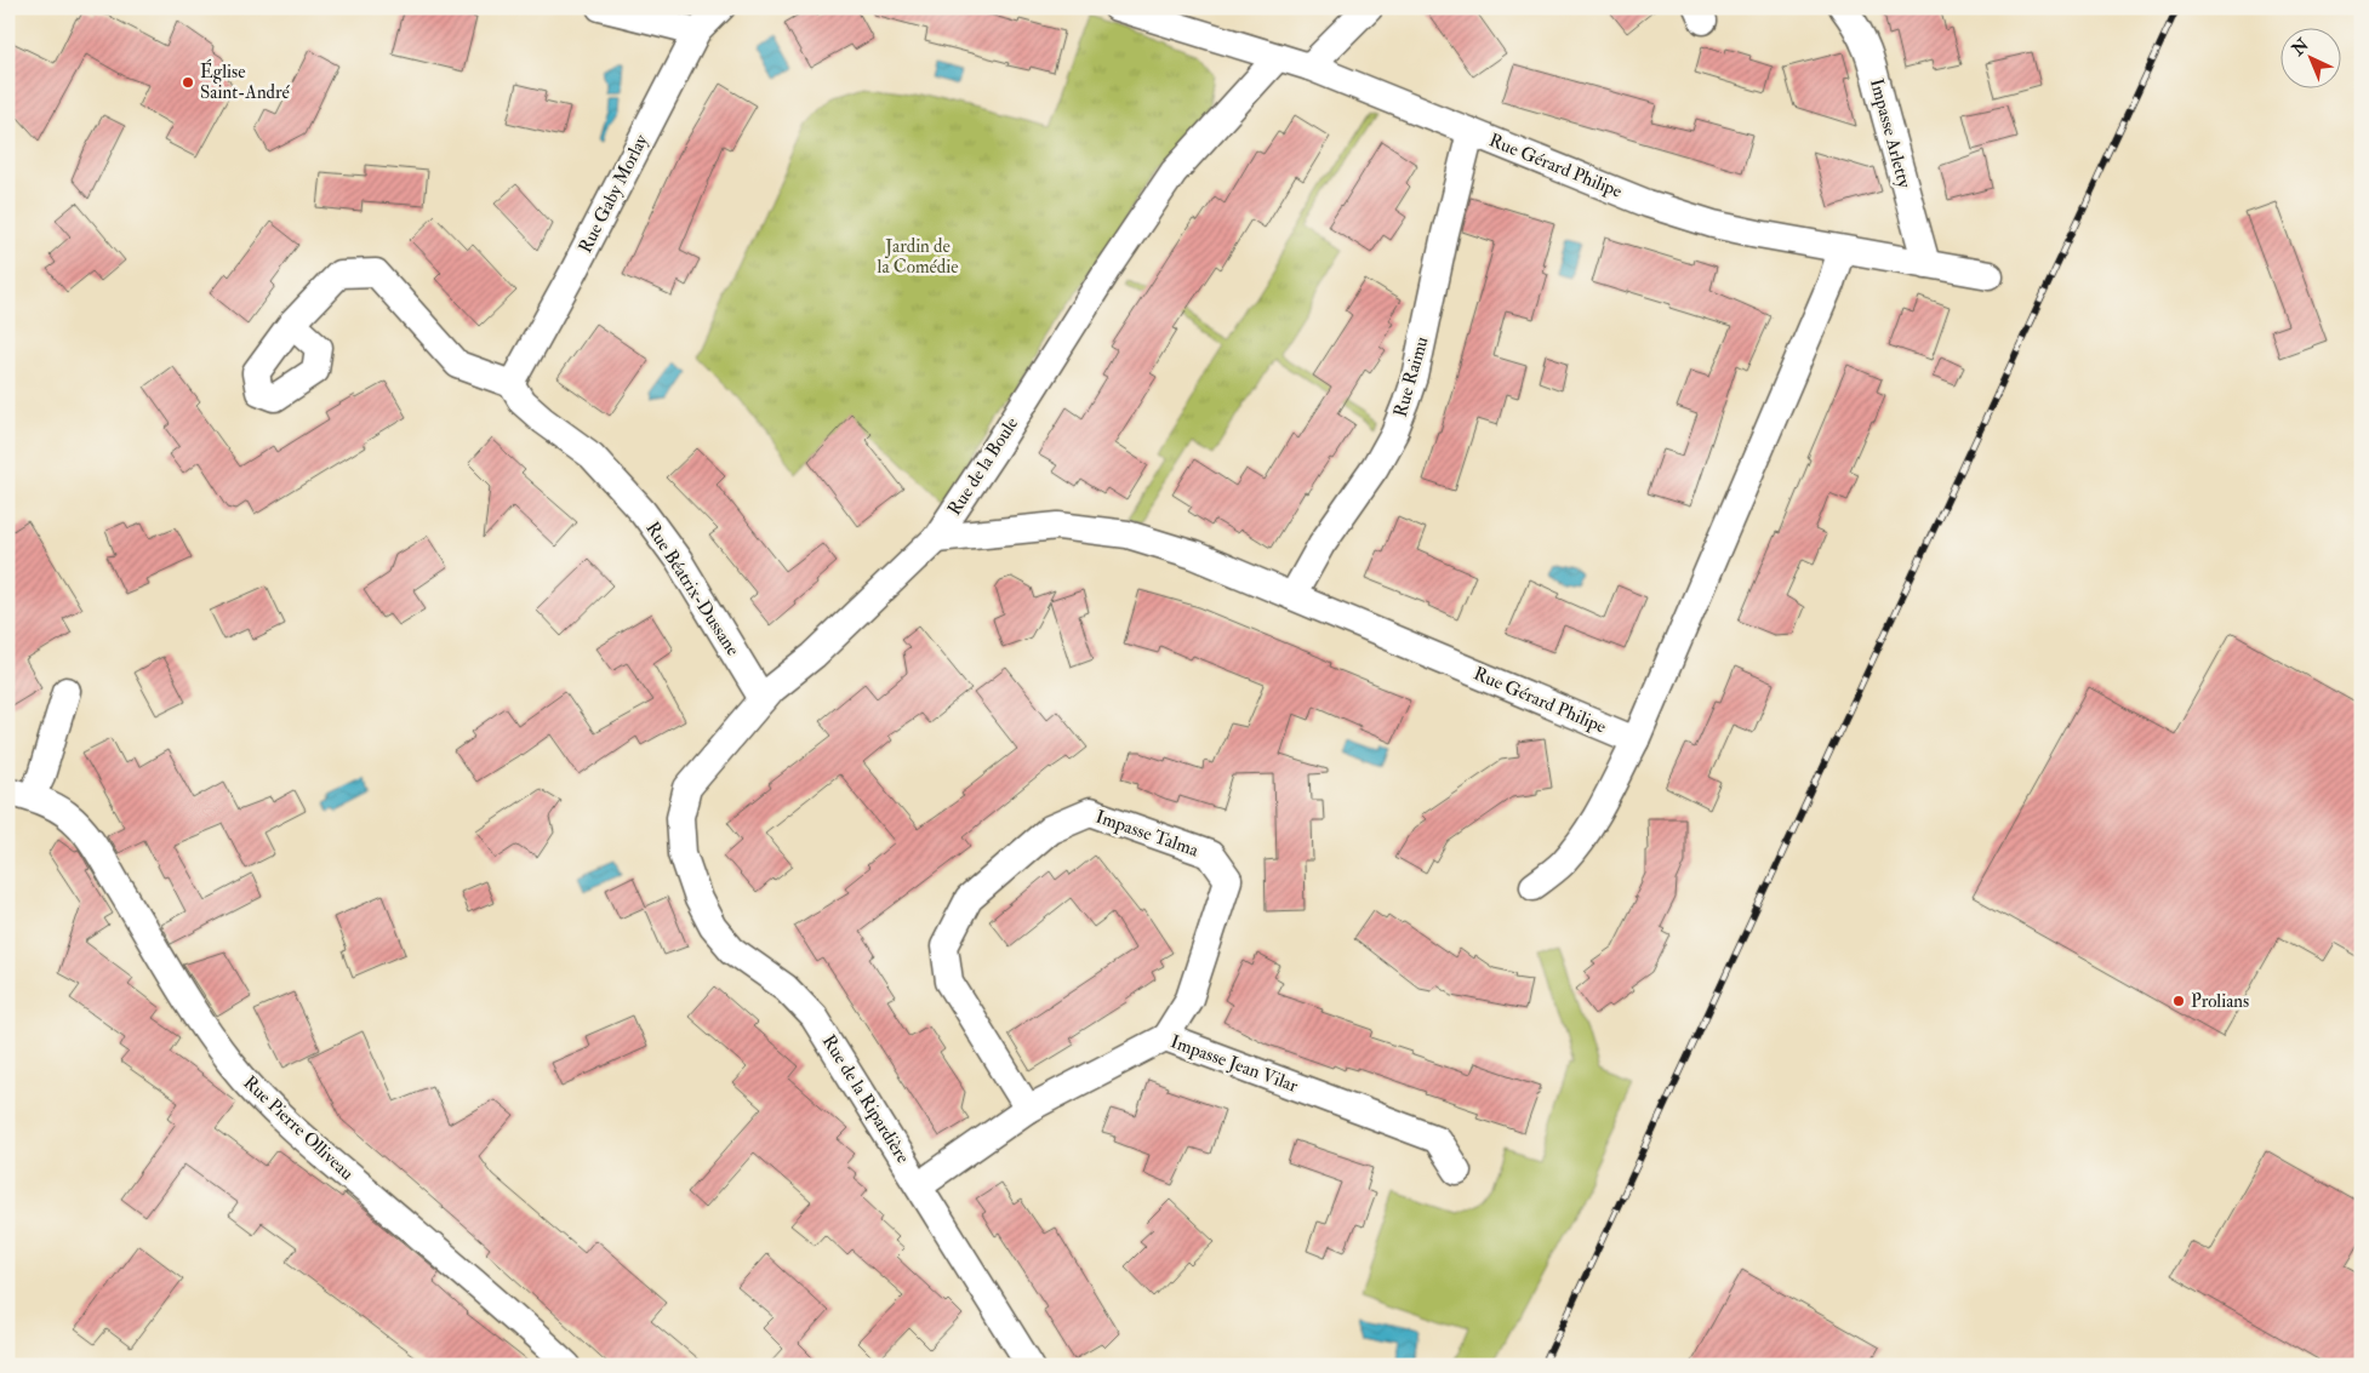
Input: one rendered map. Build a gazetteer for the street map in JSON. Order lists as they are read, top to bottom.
{
  "streets": {
    "street": [
      "Impasse Arletty",
      "Rue Gérard Philipe",
      "Rue Gaby Morlay",
      "Rue Raimu",
      "Rue de la Boule",
      "Rue Béatrix-Dussane",
      "Impasse Talma",
      "Impasse Jean Vilar",
      "Rue de la Ripardière",
      "Rue Pierre Olliveau"
    ]
  },
  "crossings": [
    ["Impasse Arletty", "Rue Gérard Philipe"],
    ["Rue Gérard Philipe", "Rue Raimu"],
    ["Rue Gérard Philipe", "Rue de la Boule"],
    ["Rue Gaby Morlay", "Rue Béatrix-Dussane"],
    ["Rue de la Boule", "Rue Béatrix-Dussane"],
    ["Rue de la Boule", "Rue de la Ripardière"],
    ["Impasse Talma", "Impasse Jean Vilar"],
    ["Impasse Jean Vilar", "Rue de la Ripardière"]
  ],
  "parks": ["Jardin de la Comédie"],
  "places": ["Église Saint-André", "Prolians"],
  "north": "top left"
}
